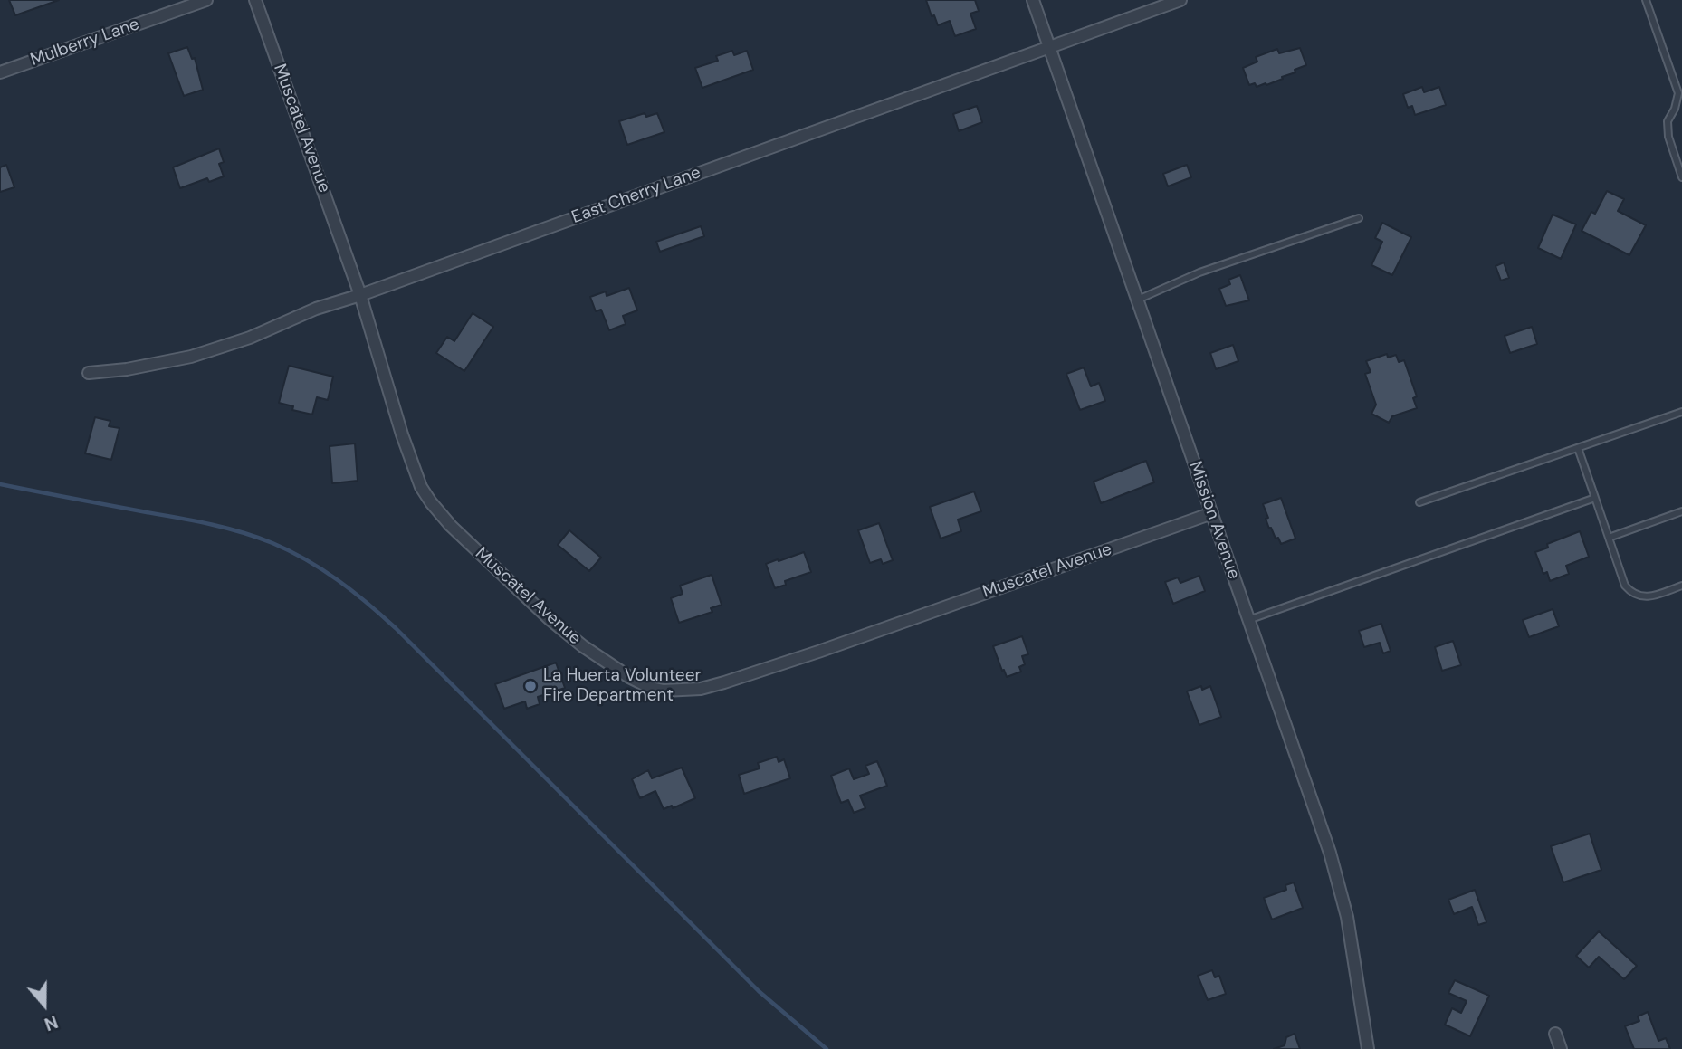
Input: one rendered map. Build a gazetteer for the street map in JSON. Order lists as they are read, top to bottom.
{
  "streets": {
    "street": [
      "Mulberry Lane",
      "Muscatel Avenue",
      "East Cherry Lane",
      "Mission Avenue"
    ]
  },
  "crossings": [
    ["Muscatel Avenue", "East Cherry Lane"],
    ["Muscatel Avenue", "Mission Avenue"],
    ["East Cherry Lane", "Mission Avenue"]
  ],
  "places": ["La Huerta Volunteer Fire Department"],
  "north": "bottom"
}
